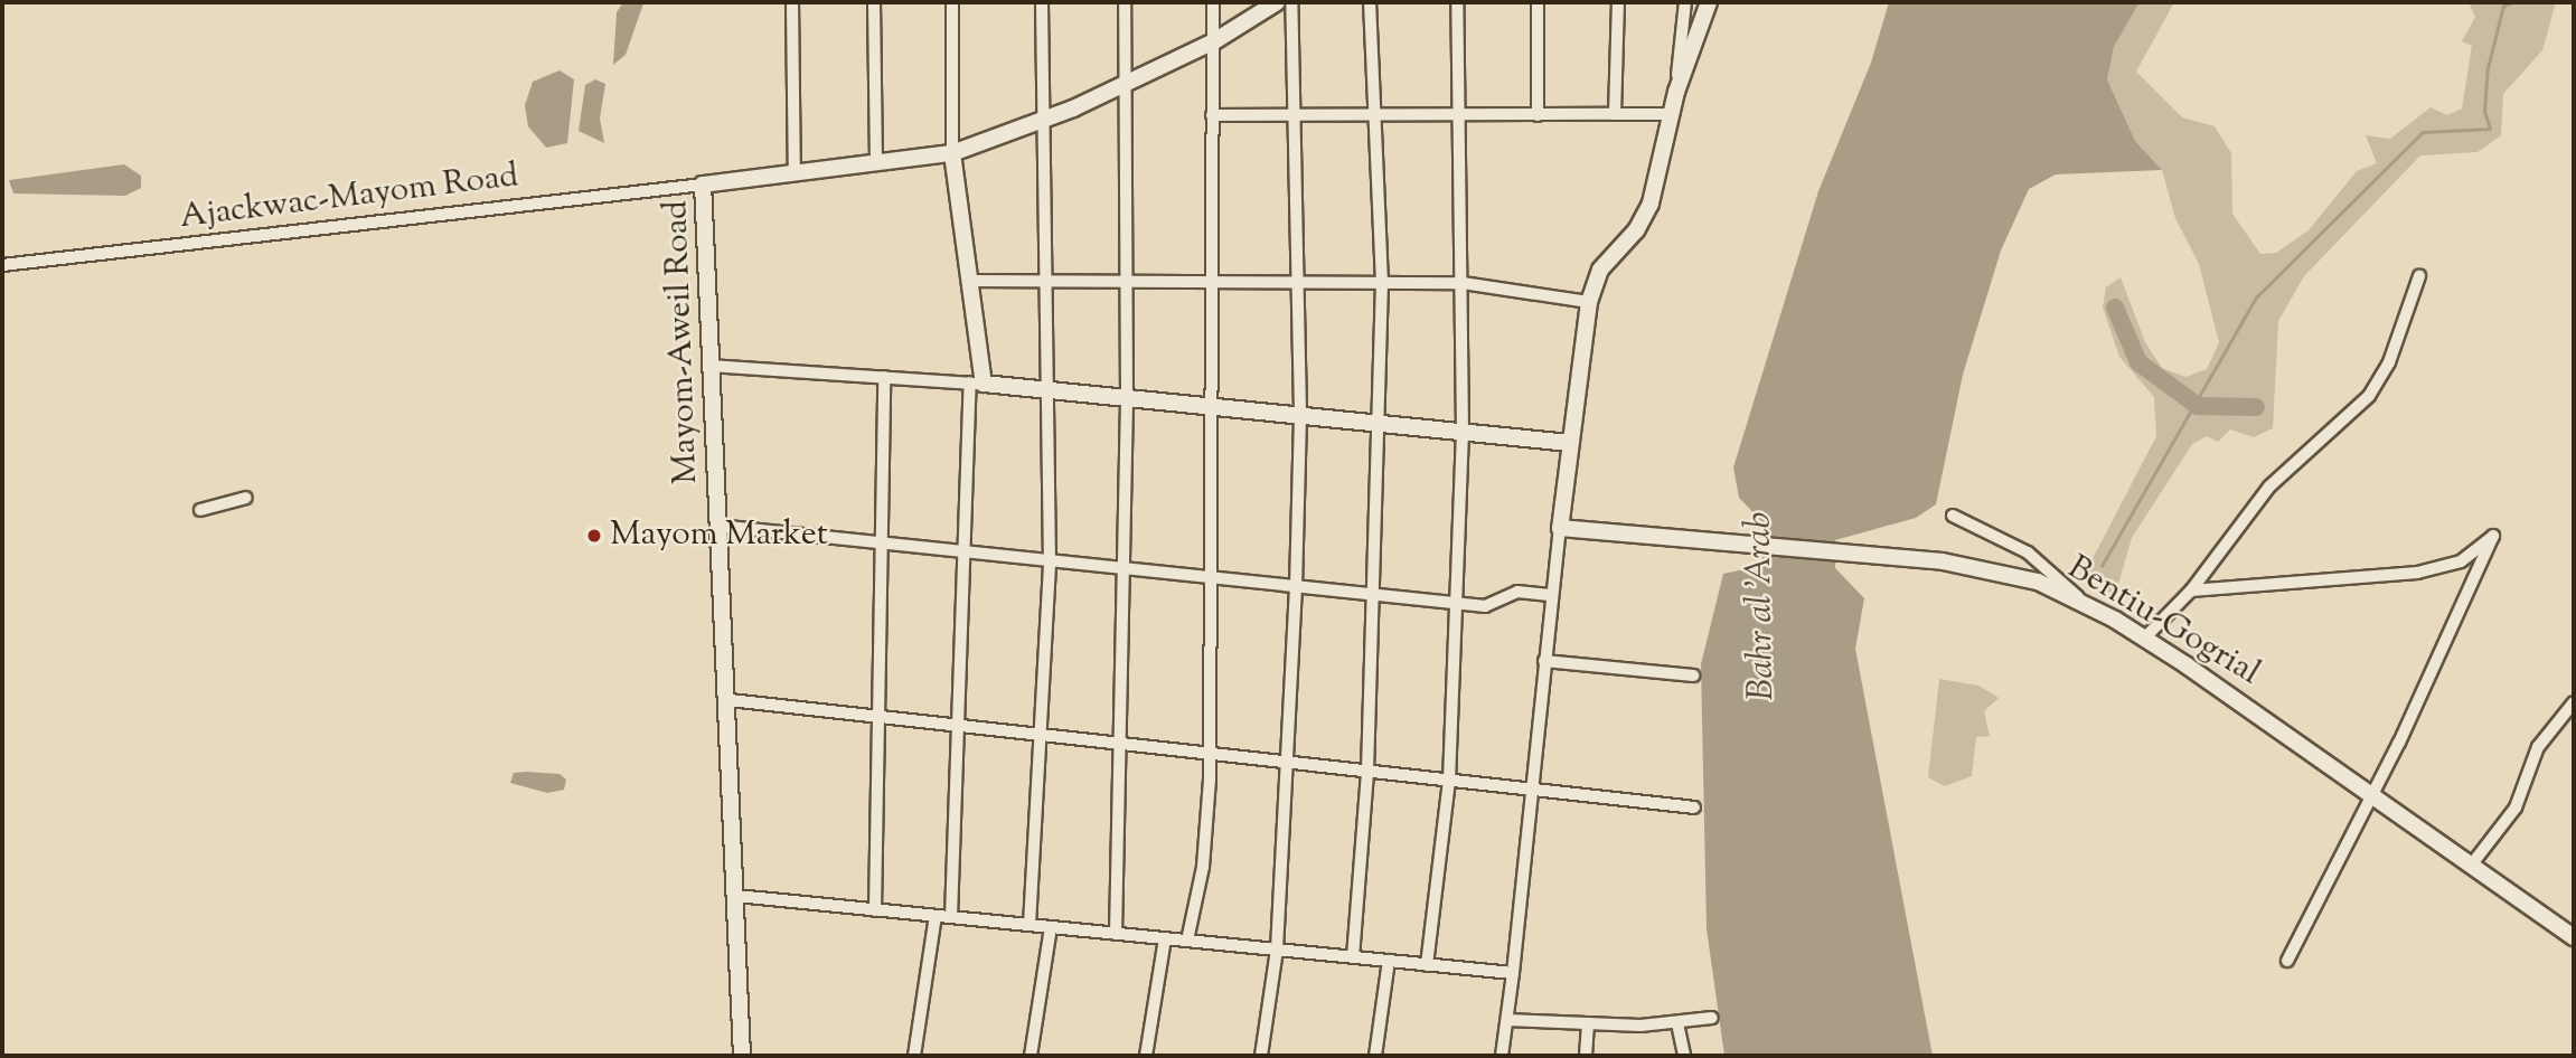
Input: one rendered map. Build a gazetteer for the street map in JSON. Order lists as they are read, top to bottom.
{
  "streets": {
    "main road": ["Mayom-Aweil Road", "Bentiu-Gogrial"],
    "street": ["Ajackwac-Mayom Road"]
  },
  "crossings": [
    ["Ajackwac-Mayom Road", "Mayom-Aweil Road"]
  ],
  "water": ["Bahr al 'Arab"],
  "places": ["Mayom Market"]
}
